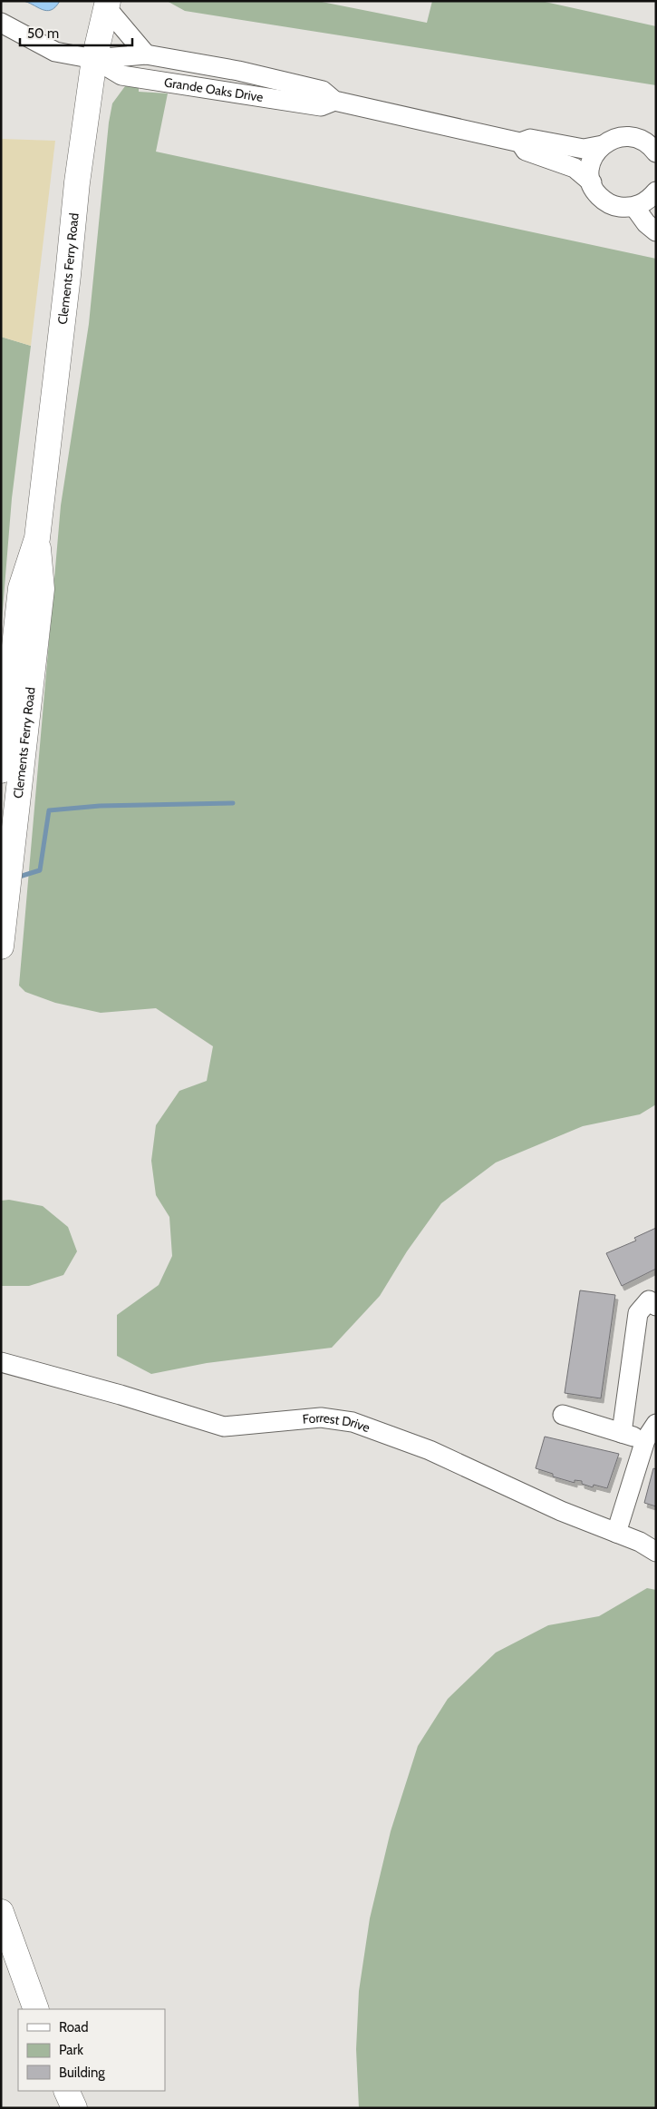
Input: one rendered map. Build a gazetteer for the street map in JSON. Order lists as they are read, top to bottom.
{
  "streets": {
    "main road": ["Clements Ferry Road"],
    "street": ["Grande Oaks Drive", "Forrest Drive"]
  },
  "crossings": [
    ["Grande Oaks Drive", "Clements Ferry Road"]
  ],
  "legend": ["Road", "Park", "Building"],
  "scale_bar": "50 m"
}
